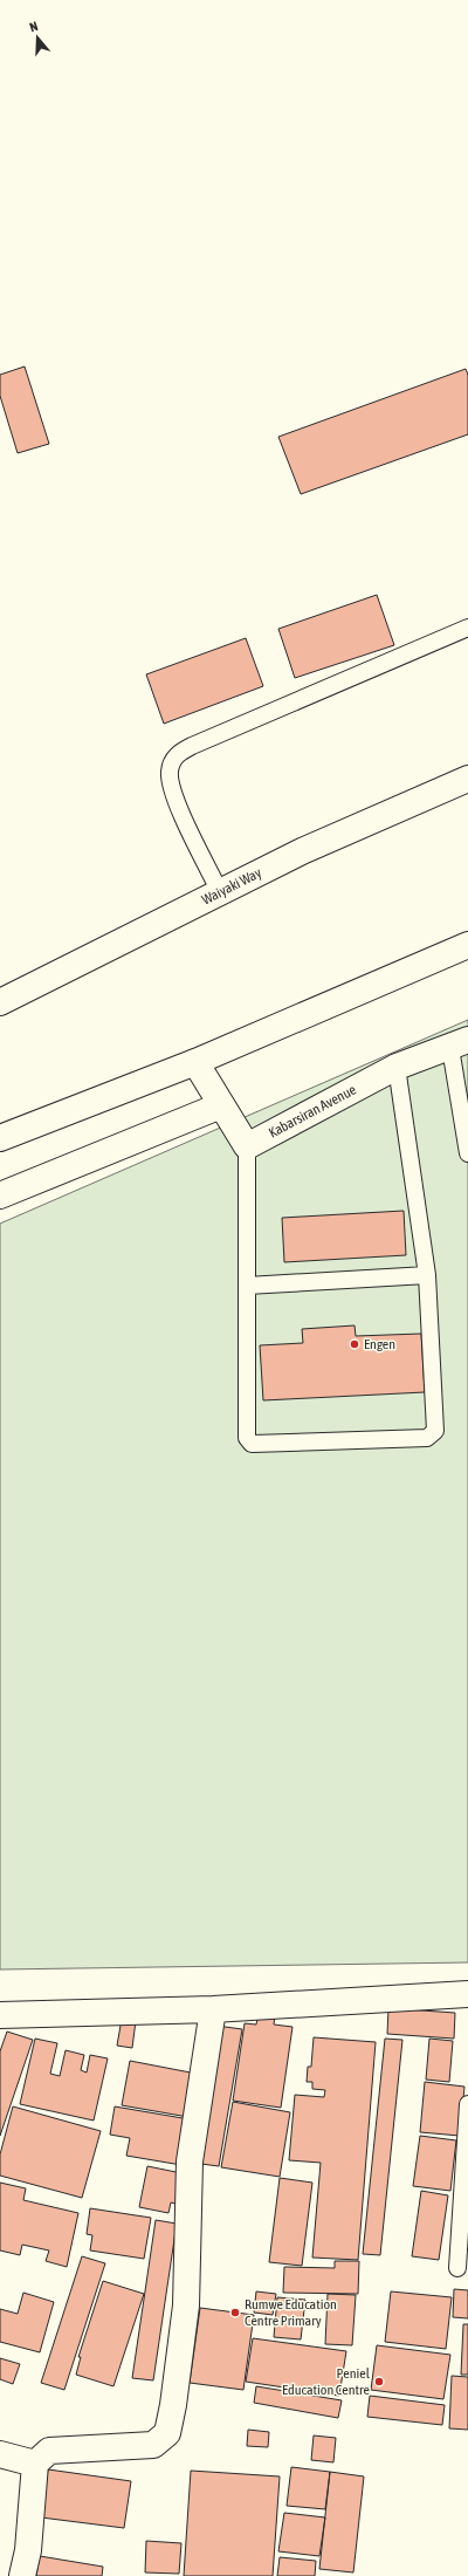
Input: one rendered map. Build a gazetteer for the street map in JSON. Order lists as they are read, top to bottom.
{
  "streets": {
    "main road": ["Waiyaki Way", "Kabarsiran Avenue"]
  },
  "places": ["Engen", "Rumwe Education Centre Primary", "Peniel Education Centre"],
  "north": "top"
}
